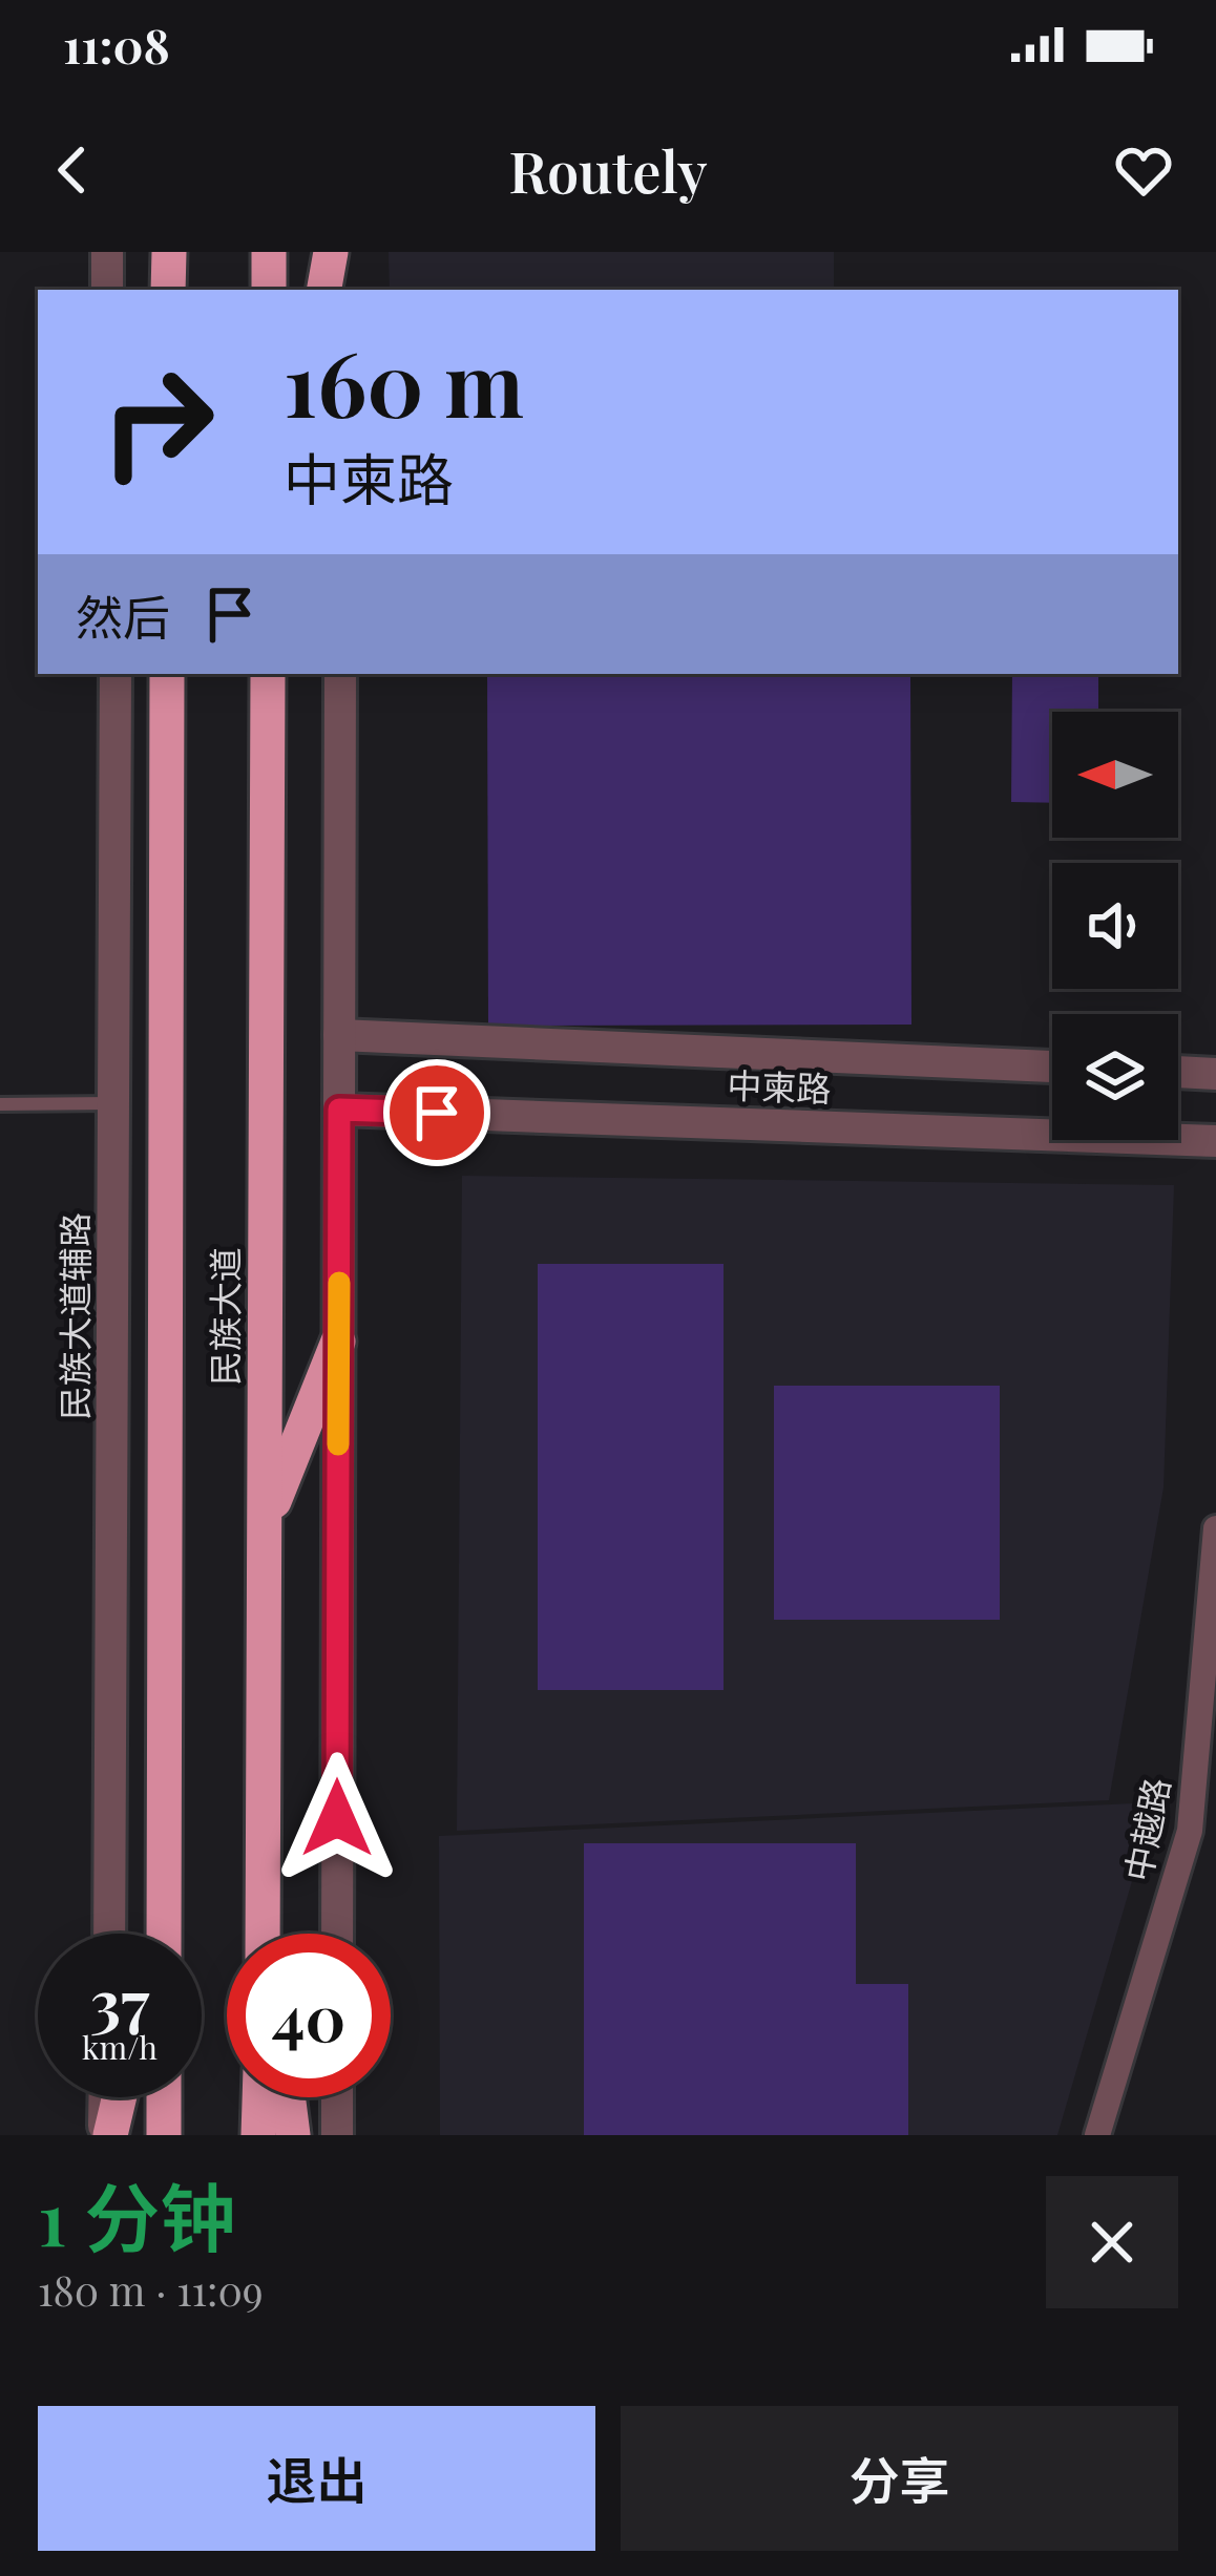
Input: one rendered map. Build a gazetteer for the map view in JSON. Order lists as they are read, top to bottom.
{
  "streets": {
    "highway": ["民族大道"],
    "street": ["中柬路", "民族大道辅路", "中越路"]
  },
  "north": "left",
  "page": {
    "status": "11:08",
    "header": "Routely",
    "turn": ["160 m", "中柬路"],
    "then": "然后",
    "speed": "37 km/h",
    "limit": "40",
    "heading": ["1 分钟", "180 m · 11:09"],
    "buttons": ["退出", "分享"]
  }
}
